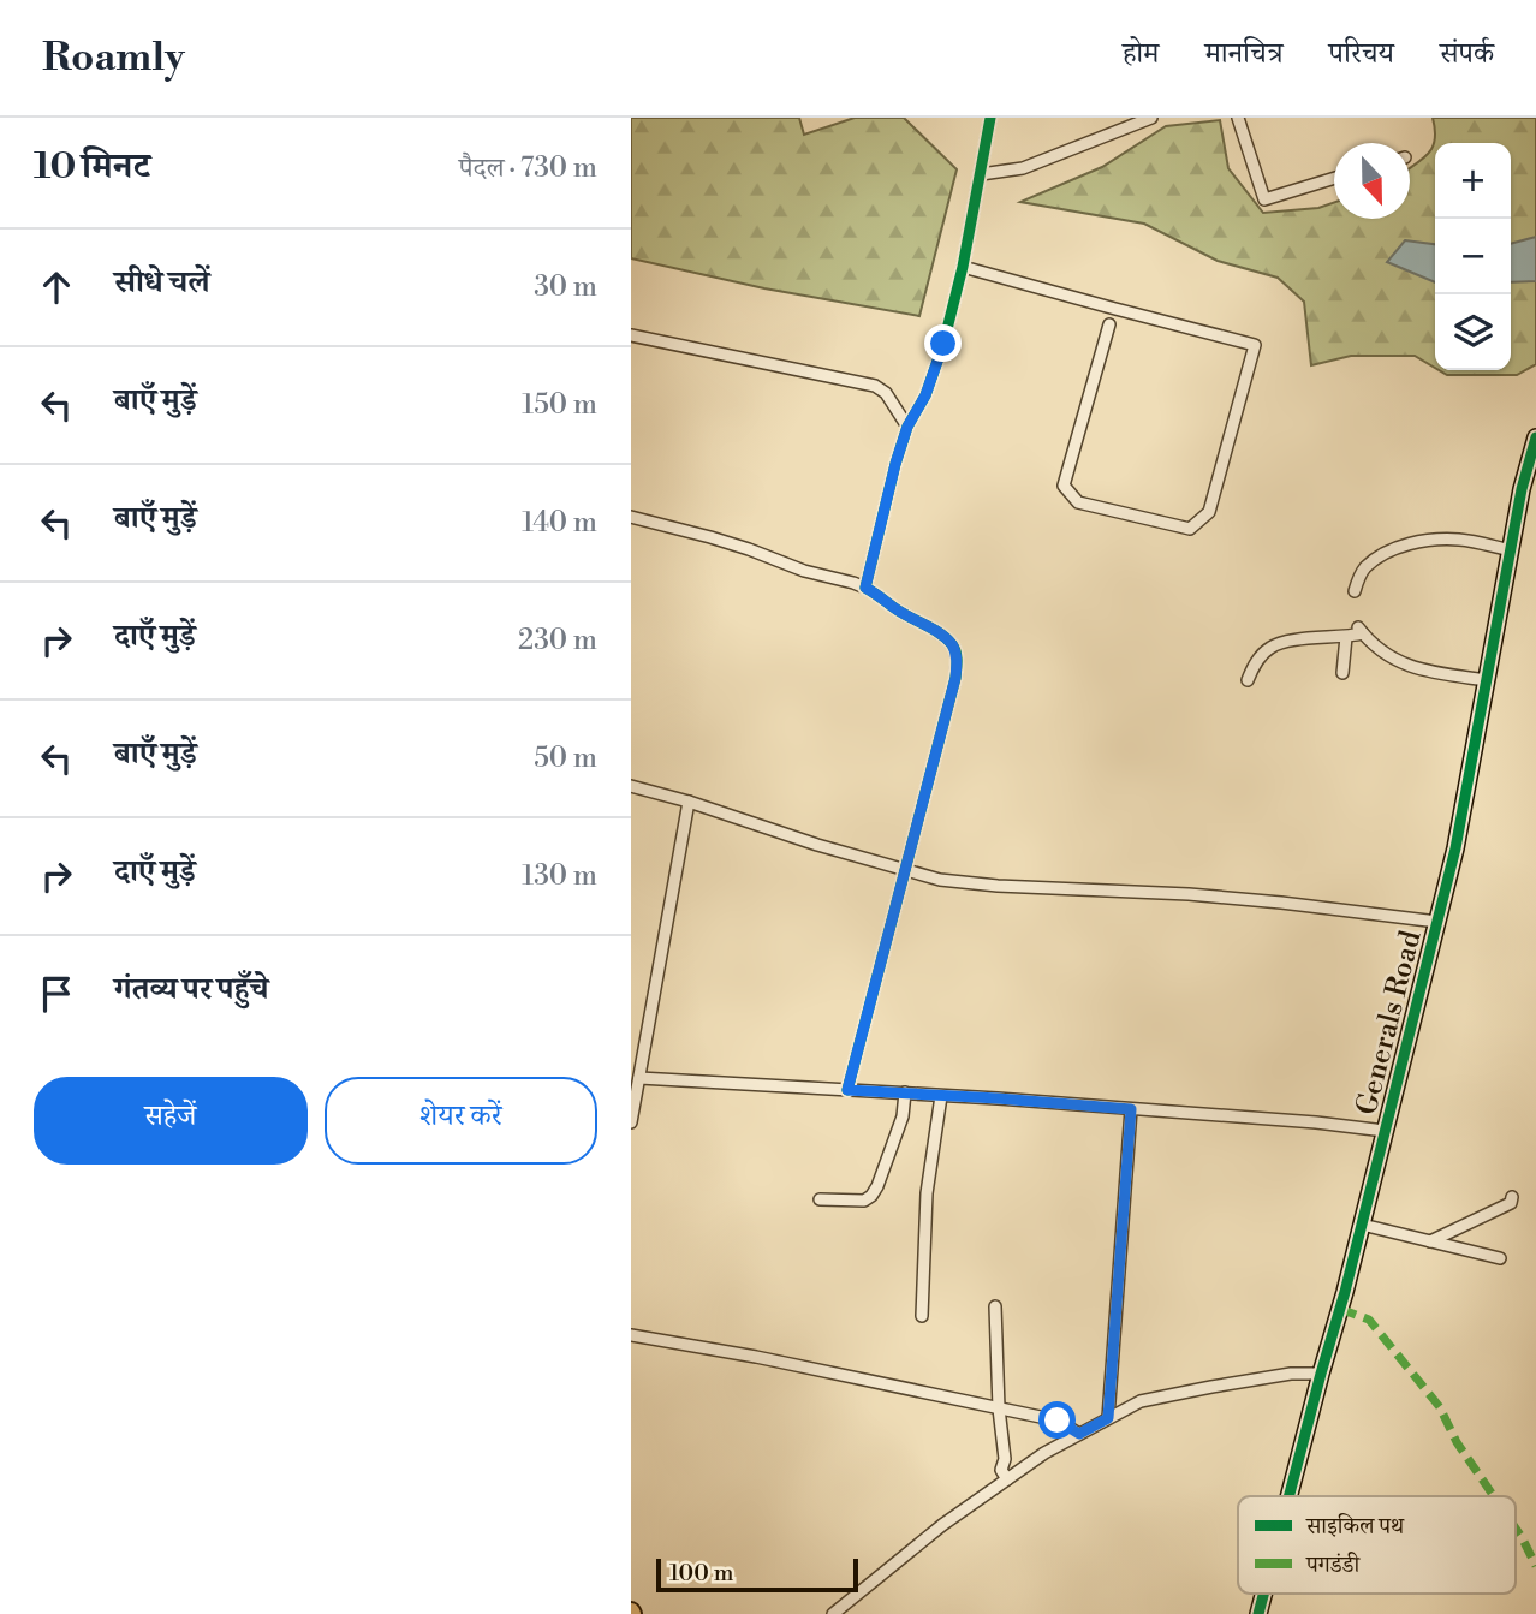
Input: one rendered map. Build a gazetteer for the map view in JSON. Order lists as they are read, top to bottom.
{
  "streets": {
    "street": ["Generals Road"]
  },
  "legend": ["साइकिल पथ", "पगडंडी"],
  "scale_bar": "100 m",
  "north": "bottom",
  "page": {
    "header": "Roamly",
    "nav": [
      "होम",
      "मानचित्र",
      "परिचय",
      "संपर्क"
    ],
    "heading": ["10 मिनट", "पैदल · 730 m"],
    "map_buttons": ["+", "−"],
    "list": [
      ["सीधे चलें", "30 m"],
      ["बाएँ मुड़ें", "150 m"],
      ["बाएँ मुड़ें", "140 m"],
      ["दाएँ मुड़ें", "230 m"],
      ["बाएँ मुड़ें", "50 m"],
      ["दाएँ मुड़ें", "130 m"],
      "गंतव्य पर पहुँचे"
    ],
    "buttons": ["सहेजें", "शेयर करें"],
    "scale": "100 m"
  }
}
